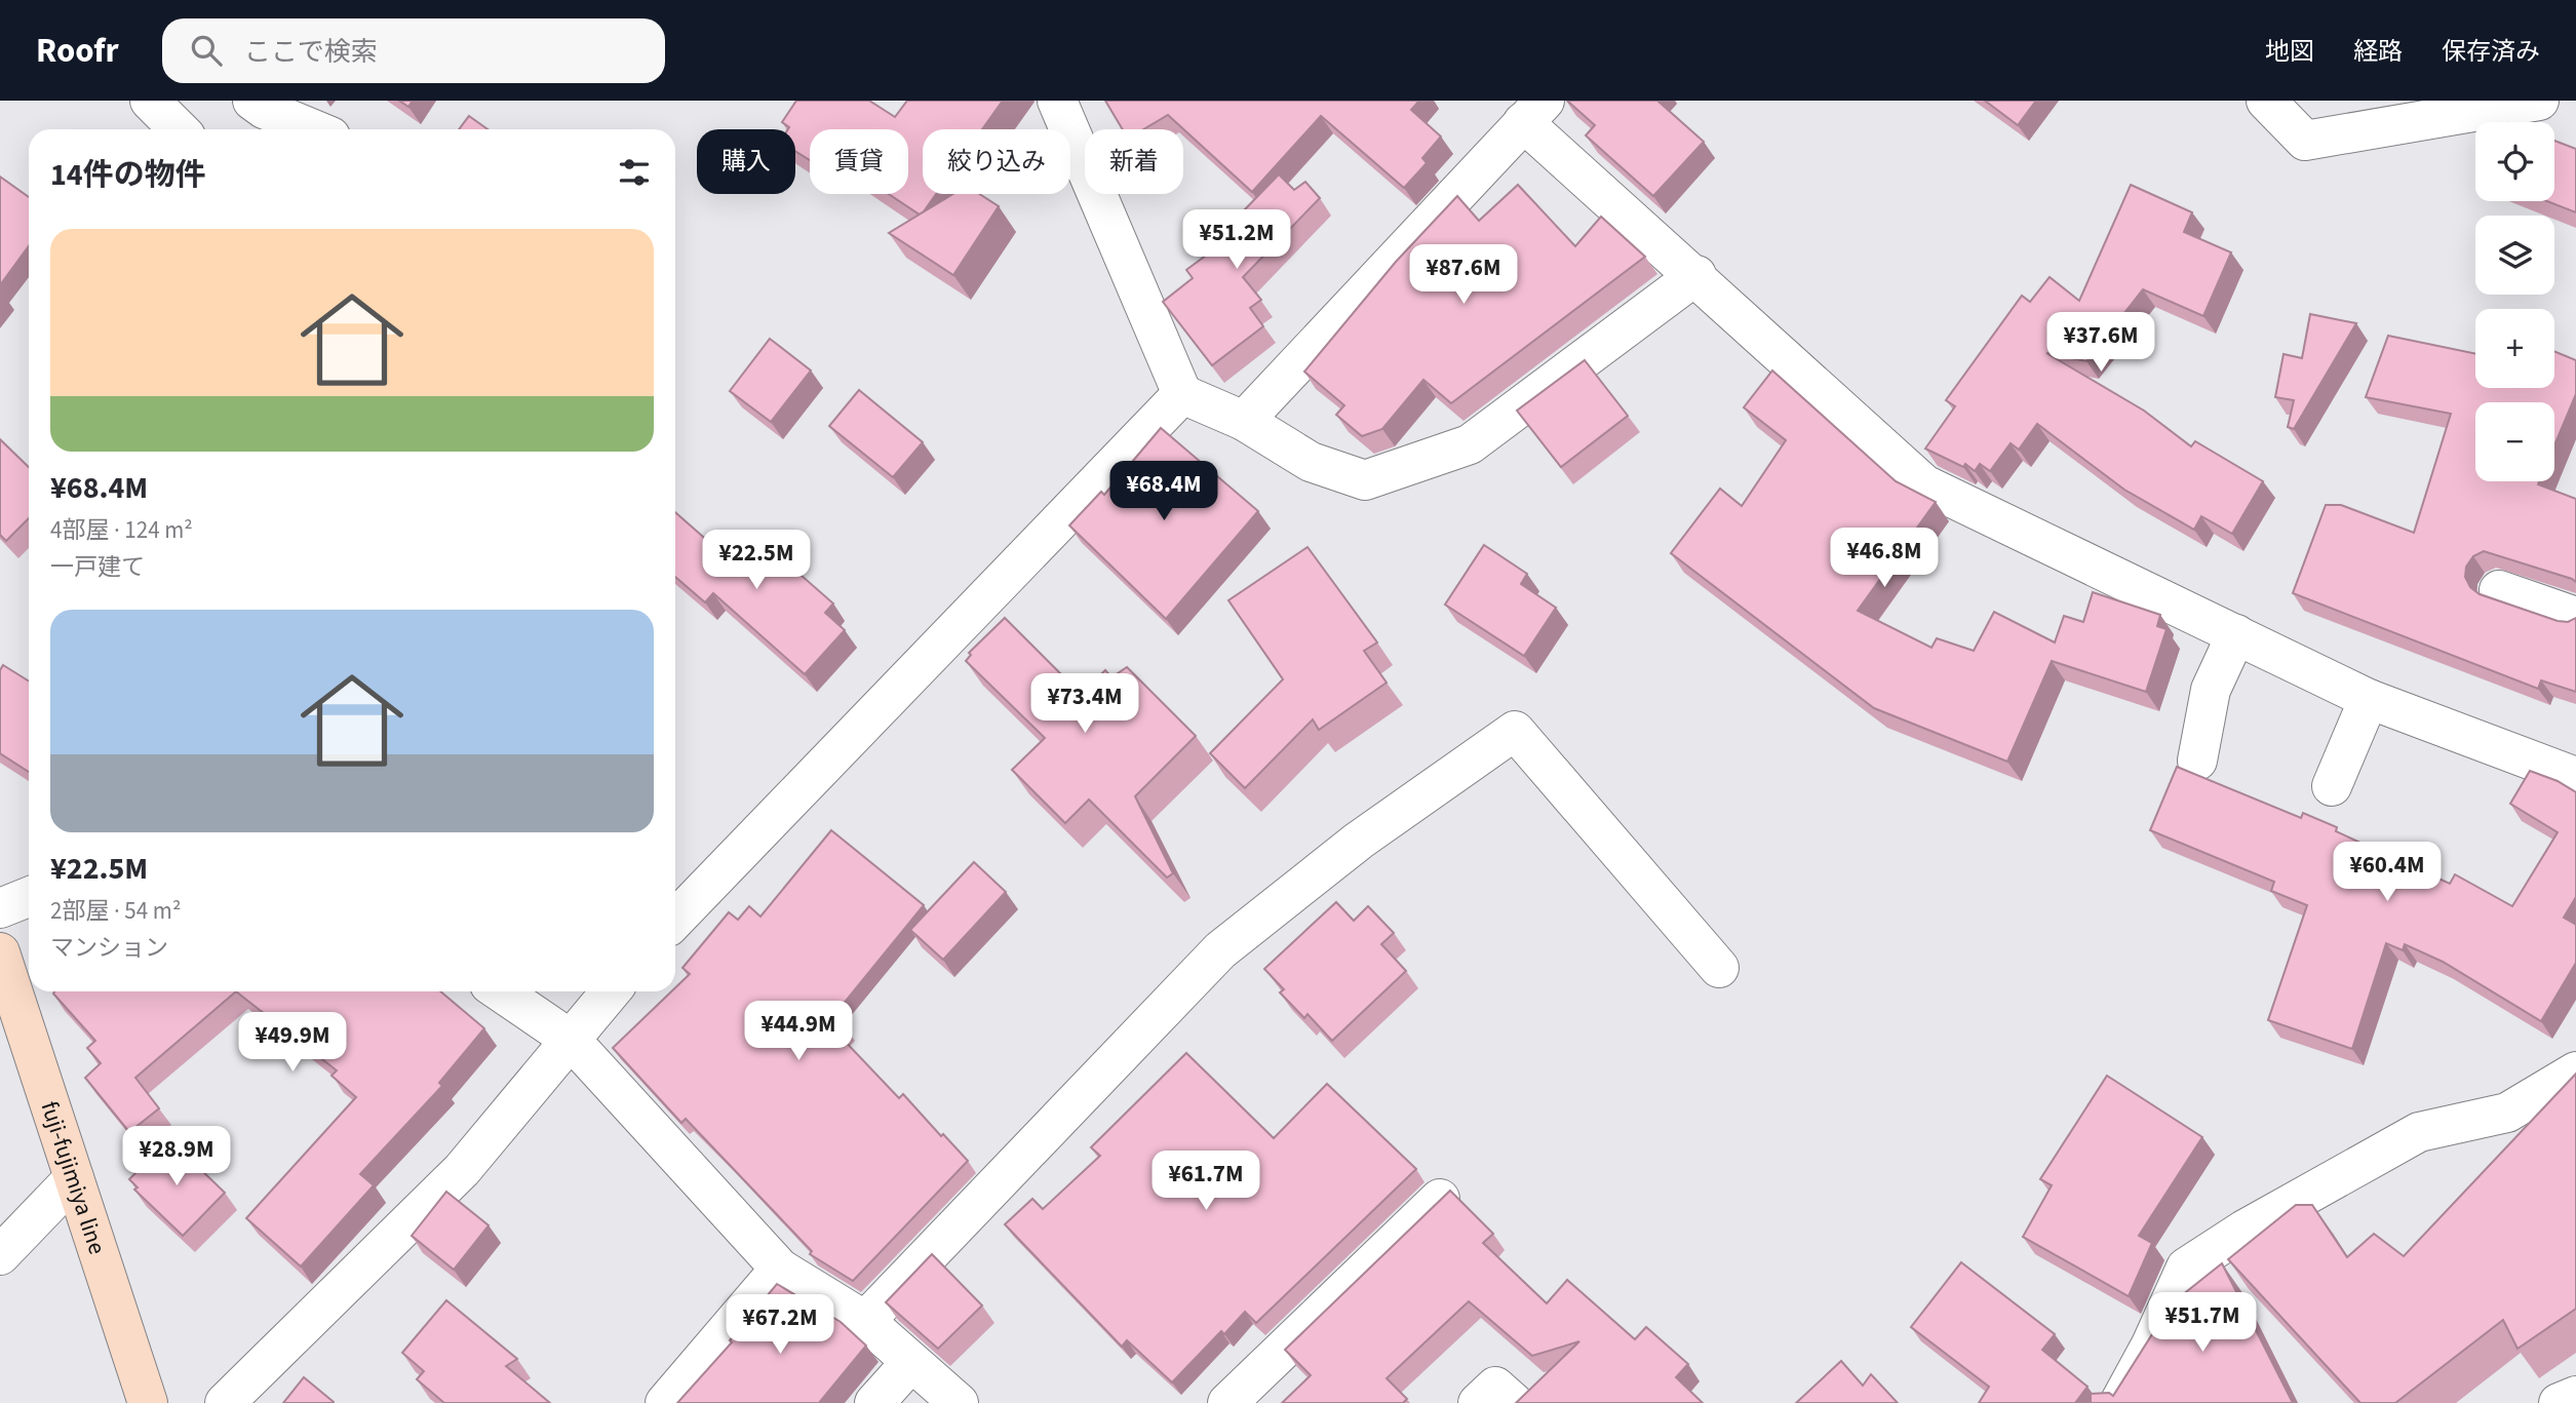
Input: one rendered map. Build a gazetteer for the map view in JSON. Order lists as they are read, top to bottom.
{
  "streets": {
    "main road": ["fuji-fujimiya line"]
  },
  "page": {
    "header": "Roofr",
    "search": "ここで検索",
    "nav": ["地図", "経路", "保存済み"],
    "map_buttons": ["+", "−"],
    "chip": [
      "購入",
      "賃貸",
      "絞り込み",
      "新着"
    ],
    "heading": "14件の物件",
    "price": [
      "¥51.2M",
      "¥87.6M",
      "¥37.6M",
      "¥68.4M",
      "¥46.8M",
      "¥22.5M",
      "¥73.4M",
      "¥60.4M",
      "¥44.9M",
      "¥49.9M",
      "¥28.9M",
      "¥61.7M",
      "¥51.7M",
      "¥67.2M"
    ],
    "list": [
      {
        "name": "¥68.4M",
        "note": "4部屋 · 124 m² · 一戸建て"
      },
      {
        "name": "¥22.5M",
        "note": "2部屋 · 54 m² · マンション"
      }
    ]
  }
}
